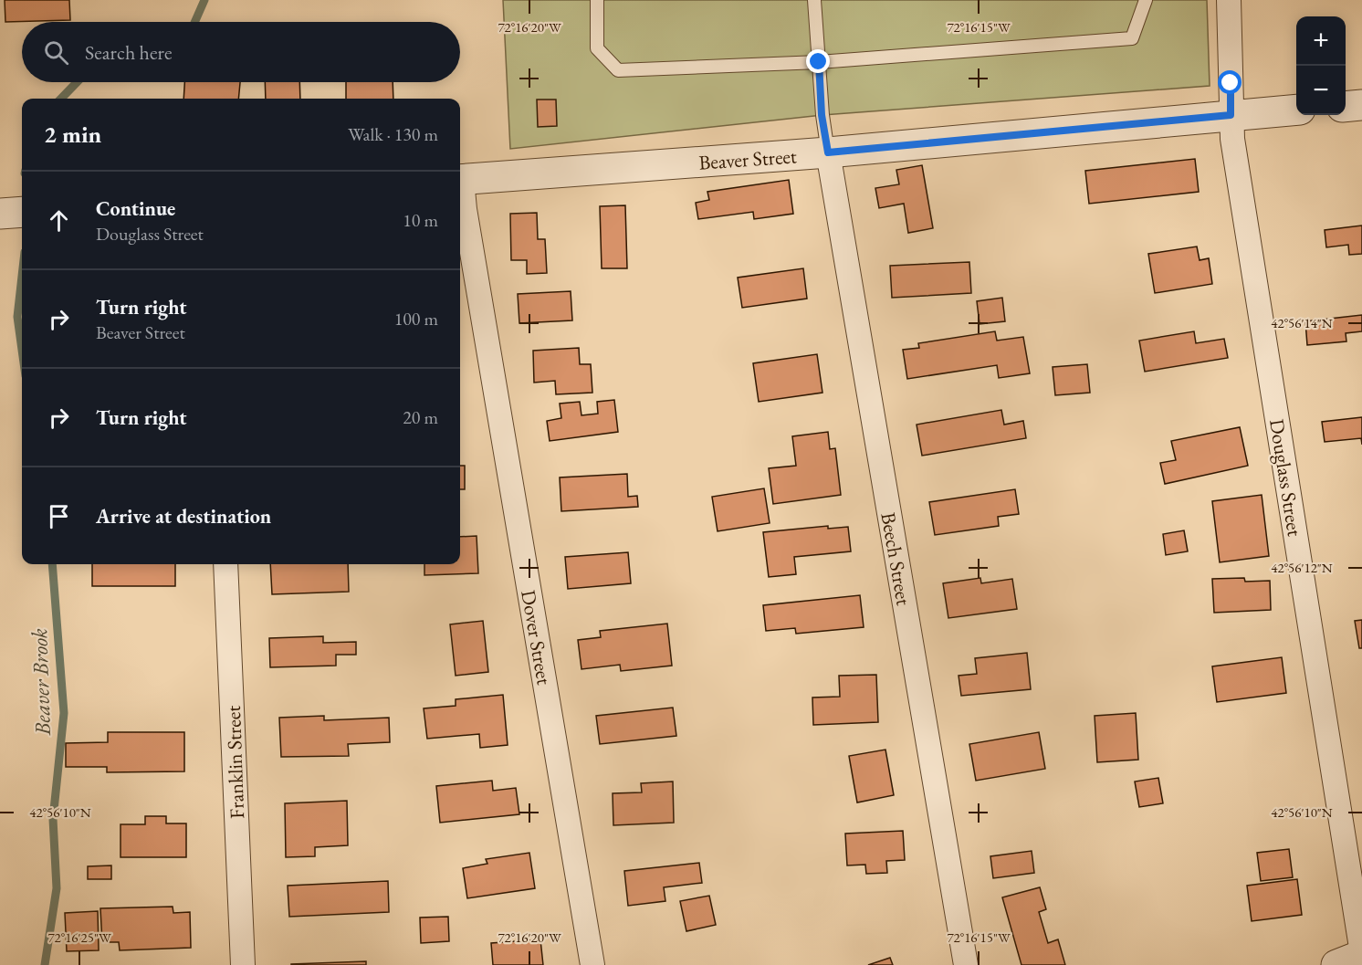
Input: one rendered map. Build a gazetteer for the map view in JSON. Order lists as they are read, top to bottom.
{
  "streets": {
    "street": [
      "Beaver Street",
      "Douglass Street",
      "Beech Street",
      "Dover Street",
      "Franklin Street"
    ]
  },
  "crossings": [
    ["Beaver Street", "Douglass Street"],
    ["Beaver Street", "Beech Street"]
  ],
  "water": ["Beaver Brook"],
  "page": {
    "map_buttons": ["+", "−"],
    "search": "Search here",
    "heading": ["2 min", "Walk · 130 m"],
    "list": [
      ["Continue", "Douglass Street", "10 m"],
      ["Turn right", "Beaver Street", "100 m"],
      ["Turn right", "20 m"],
      "Arrive at destination"
    ]
  },
  "coordinates": [
    "72°16'20\"W",
    "72°16'15\"W",
    "42°56'14\"N",
    "42°56'12\"N",
    "42°56'10\"N",
    "72°16'25\"W"
  ]
}
